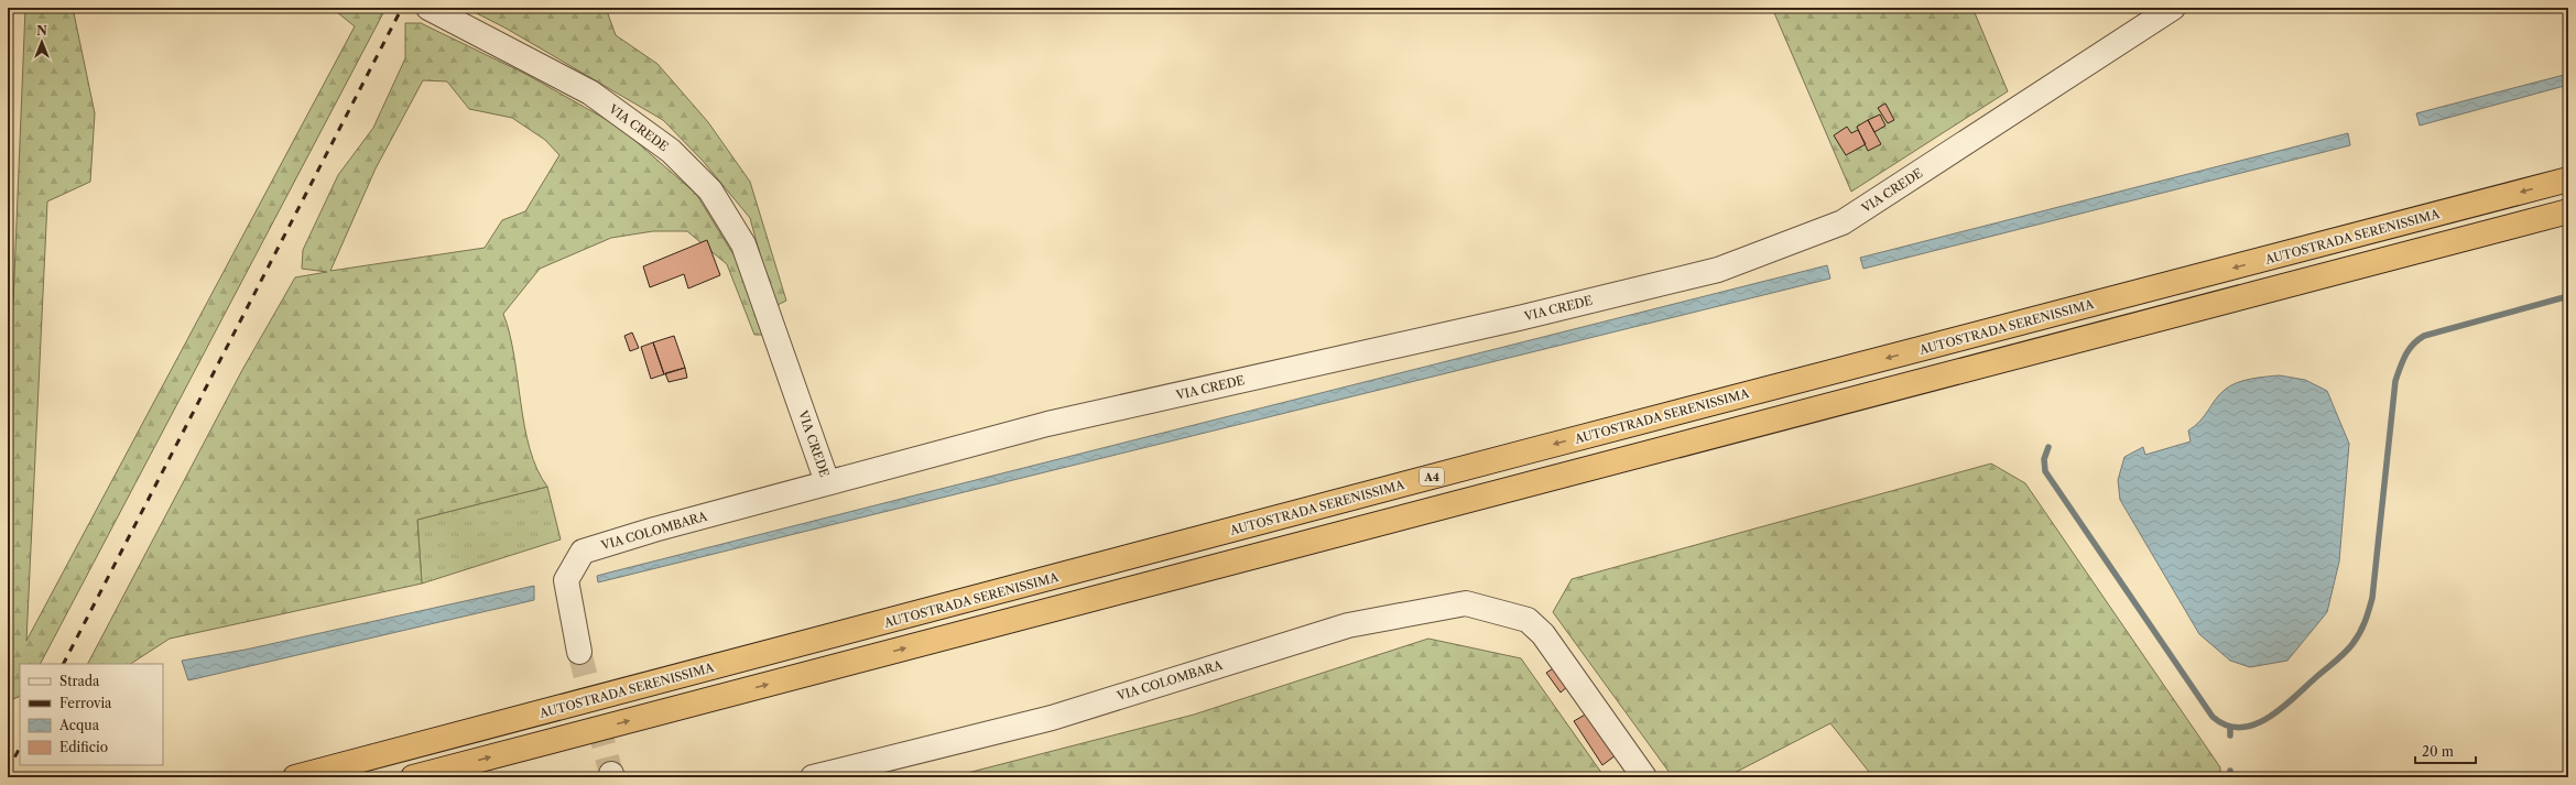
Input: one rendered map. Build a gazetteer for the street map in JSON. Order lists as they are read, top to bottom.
{
  "streets": {
    "highway": ["AUTOSTRADA SERENISSIMA", "A4"],
    "street": ["VIA CREDE", "VIA COLOMBARA"]
  },
  "crossings": [
    ["VIA CREDE", "VIA COLOMBARA"]
  ],
  "legend": [
    "Strada",
    "Ferrovia",
    "Acqua",
    "Edificio"
  ],
  "scale_bar": "20 m",
  "north": "top"
}
